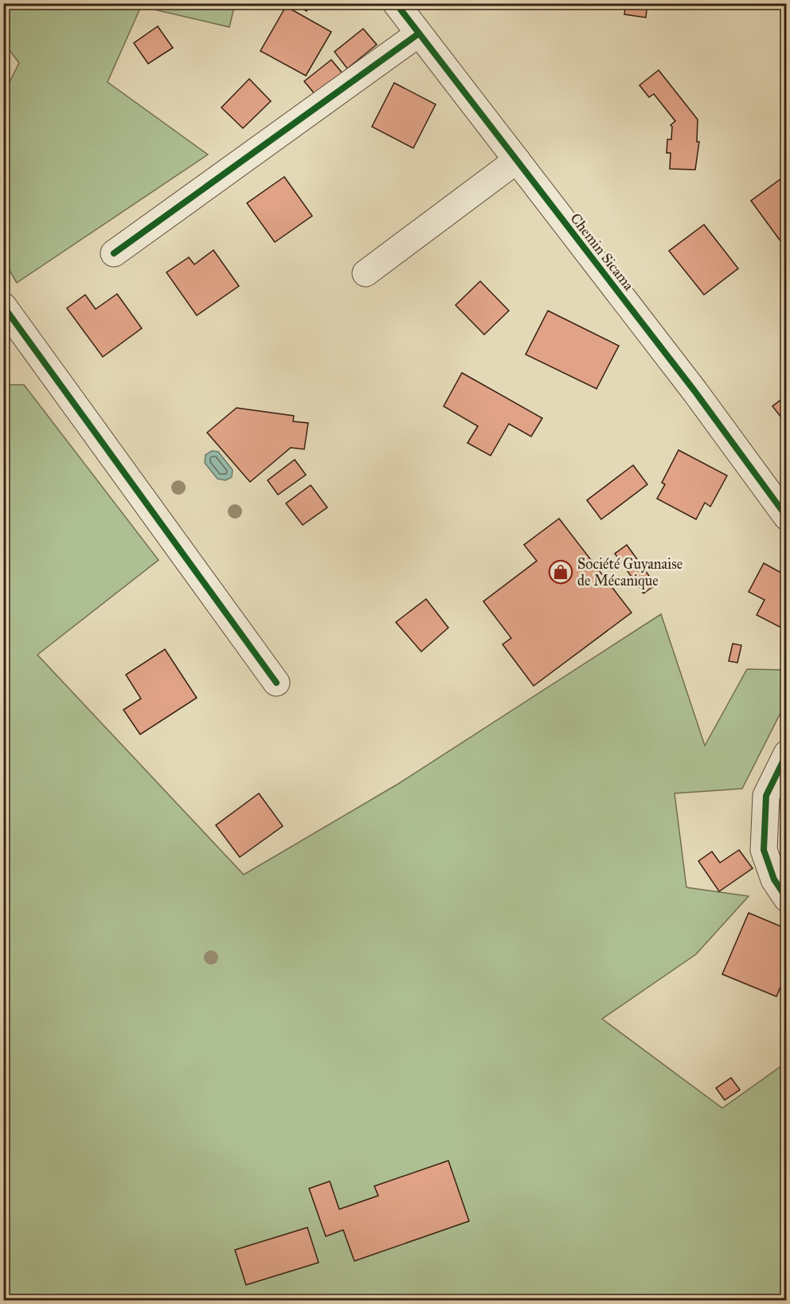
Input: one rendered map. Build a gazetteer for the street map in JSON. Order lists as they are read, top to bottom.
{
  "streets": {
    "street": ["Chemin Sicama"]
  },
  "places": {
    "shop": ["Société Guyanaise de Mécanique"]
  }
}
